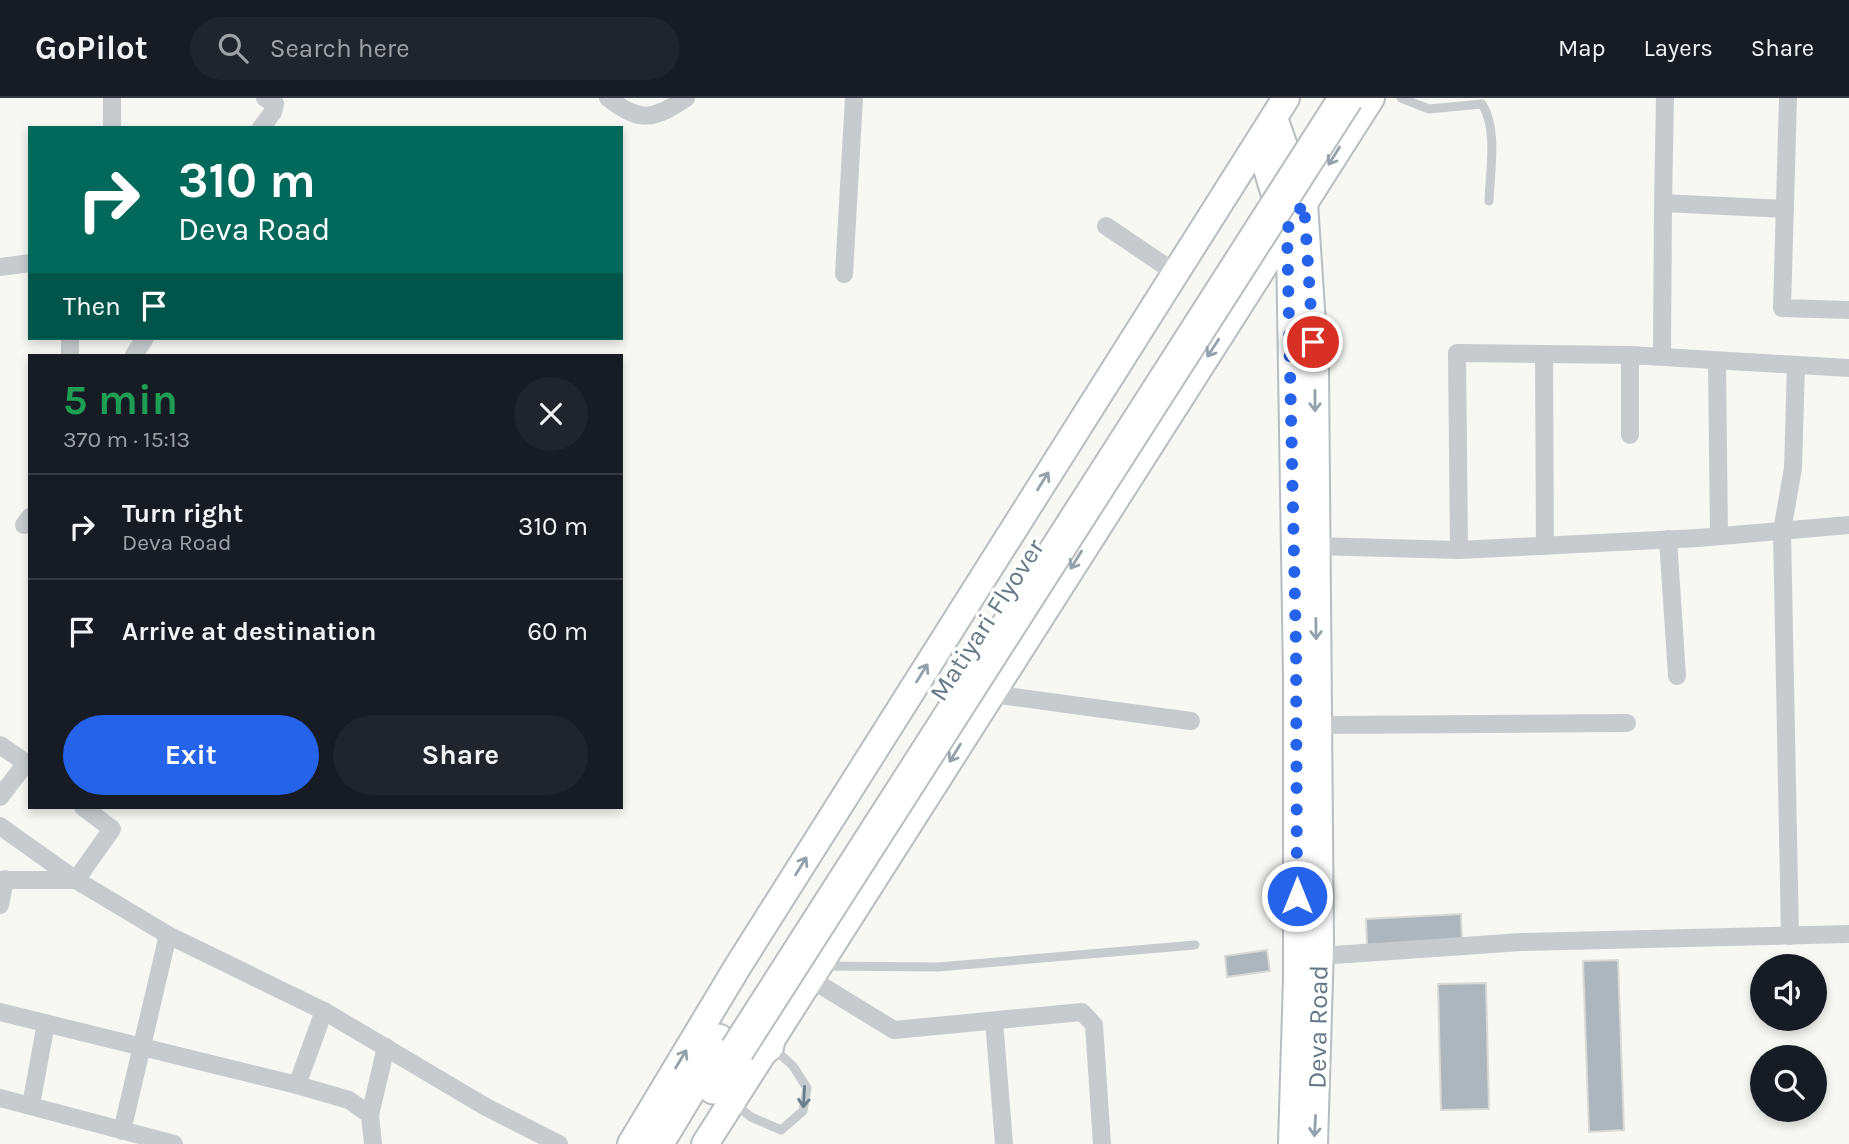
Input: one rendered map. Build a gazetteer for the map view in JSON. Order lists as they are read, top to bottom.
{
  "streets": {
    "highway": ["Matiyari Flyover"],
    "street": ["Deva Road"]
  },
  "page": {
    "header": "GoPilot",
    "search": "Search here",
    "nav": ["Map", "Layers", "Share"],
    "turn": ["310 m", "Deva Road"],
    "then": "Then",
    "heading": ["5 min", "370 m · 15:13"],
    "list": [
      {
        "name": "Turn right",
        "note": "Deva Road",
        "value": "310 m"
      },
      {
        "name": "Arrive at destination",
        "value": "60 m"
      }
    ],
    "buttons": ["Exit", "Share"]
  }
}
